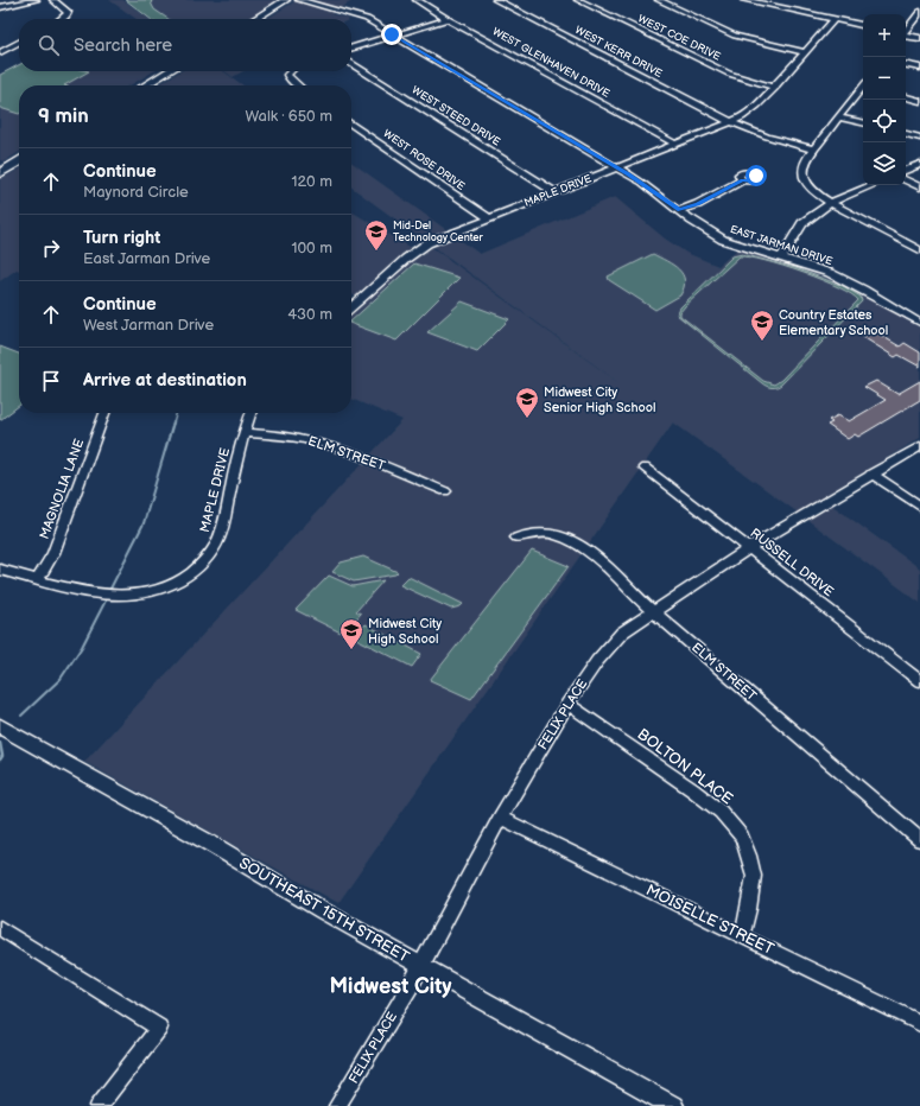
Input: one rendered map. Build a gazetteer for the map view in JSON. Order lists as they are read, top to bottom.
{
  "streets": {
    "main road": ["SOUTHEAST 15TH STREET"],
    "street": [
      "WEST COE DRIVE",
      "WEST KERR DRIVE",
      "WEST GLENHAVEN DRIVE",
      "WEST STEED DRIVE",
      "WEST ROSE DRIVE",
      "MAPLE DRIVE",
      "EAST JARMAN DRIVE",
      "ELM STREET",
      "MAGNOLIA LANE",
      "RUSSELL DRIVE",
      "FELIX PLACE",
      "BOLTON PLACE",
      "MOISELLE STREET"
    ]
  },
  "crossings": [
    ["WEST COE DRIVE", "MAPLE DRIVE"],
    ["WEST KERR DRIVE", "MAPLE DRIVE"],
    ["WEST GLENHAVEN DRIVE", "MAPLE DRIVE"],
    ["WEST STEED DRIVE", "MAPLE DRIVE"],
    ["WEST ROSE DRIVE", "MAPLE DRIVE"],
    ["MAPLE DRIVE", "EAST JARMAN DRIVE"],
    ["MAPLE DRIVE", "ELM STREET"],
    ["MAPLE DRIVE", "MAGNOLIA LANE"],
    ["ELM STREET", "FELIX PLACE"],
    ["RUSSELL DRIVE", "FELIX PLACE"],
    ["FELIX PLACE", "BOLTON PLACE"],
    ["FELIX PLACE", "SOUTHEAST 15TH STREET"],
    ["FELIX PLACE", "MOISELLE STREET"],
    ["BOLTON PLACE", "MOISELLE STREET"]
  ],
  "districts": ["Midwest City"],
  "places": {
    "school or university": [
      "Mid-Del Technology Center",
      "Country Estates Elementary School",
      "Midwest City Senior High School",
      "Midwest City High School"
    ]
  },
  "page": {
    "map_buttons": ["+", "−"],
    "search": "Search here",
    "heading": ["9 min", "Walk · 650 m"],
    "list": [
      ["Continue", "Maynord Circle", "120 m"],
      ["Turn right", "East Jarman Drive", "100 m"],
      ["Continue", "West Jarman Drive", "430 m"],
      "Arrive at destination"
    ]
  }
}
